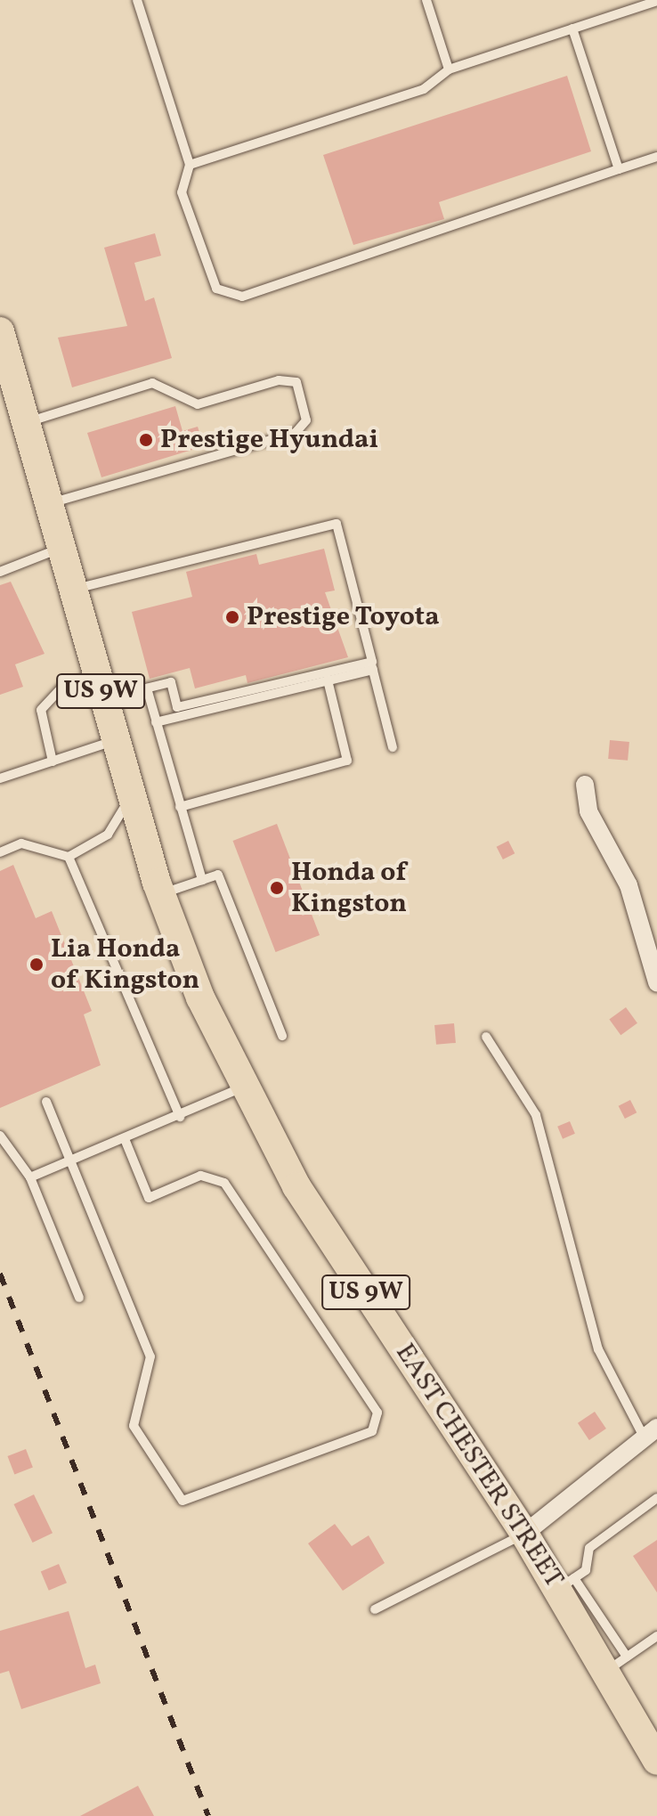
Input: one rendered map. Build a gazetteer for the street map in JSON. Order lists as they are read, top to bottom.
{
  "streets": {
    "main road": ["US 9W", "EAST CHESTER STREET"]
  },
  "places": [
    "Prestige Hyundai",
    "Prestige Toyota",
    "Honda of Kingston",
    "Lia Honda of Kingston"
  ]
}
